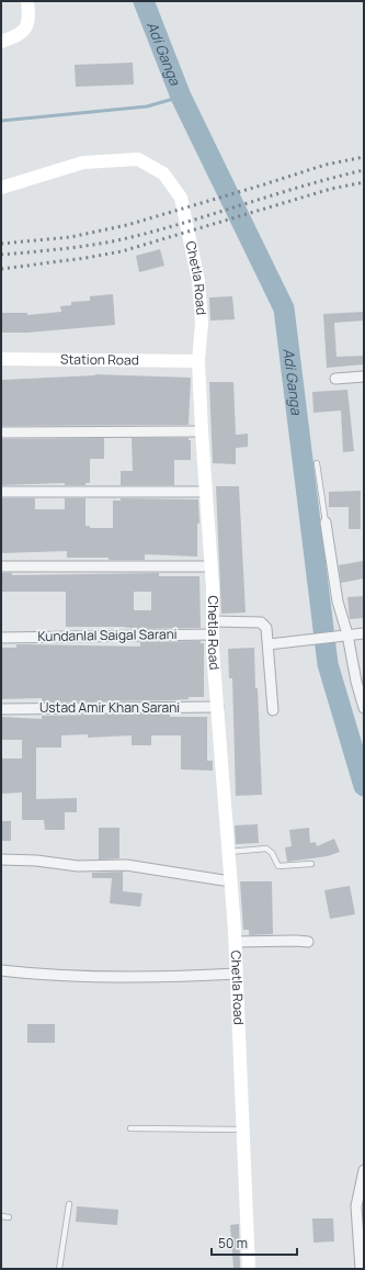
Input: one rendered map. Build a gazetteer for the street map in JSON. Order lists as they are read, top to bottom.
{
  "streets": {
    "main road": ["Chetla Road", "Station Road"],
    "street": ["Kundanlal Saigal Sarani", "Ustad Amir Khan Sarani"]
  },
  "crossings": [
    ["Chetla Road", "Station Road"],
    ["Chetla Road", "Kundanlal Saigal Sarani"],
    ["Chetla Road", "Ustad Amir Khan Sarani"]
  ],
  "water": ["Adi Ganga"],
  "scale_bar": "50 m"
}
